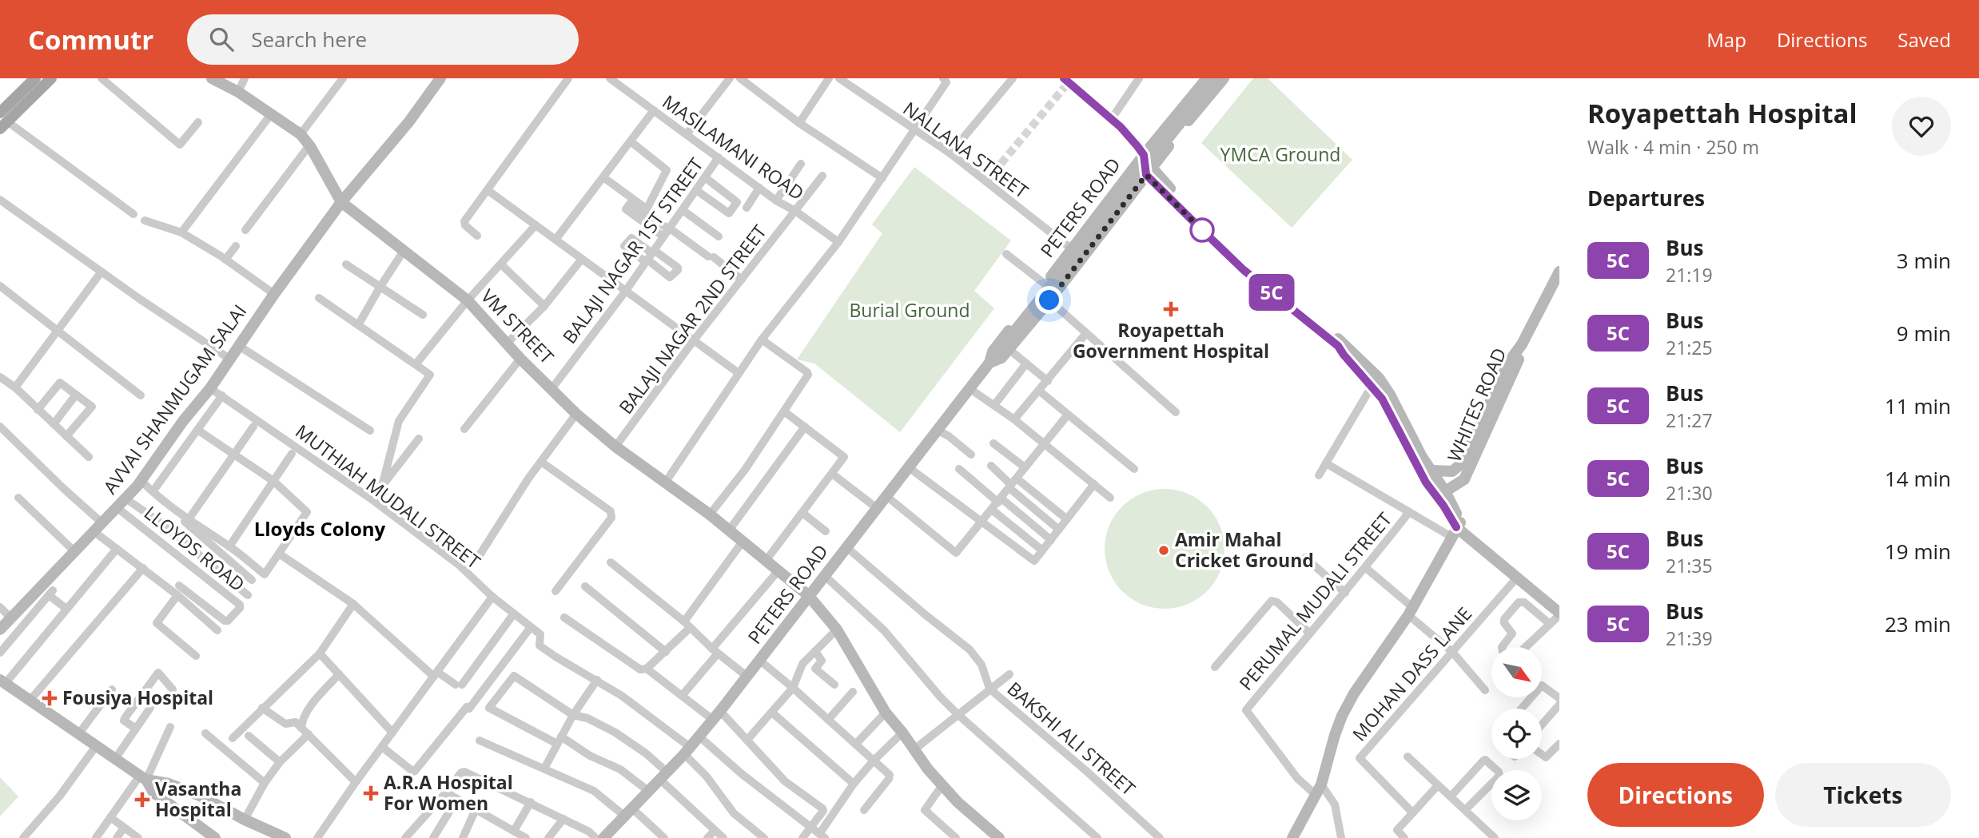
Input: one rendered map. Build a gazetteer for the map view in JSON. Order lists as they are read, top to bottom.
{
  "streets": {
    "main road": [
      "PETERS ROAD",
      "VM STREET",
      "AVVAI SHANMUGAM SALAI",
      "WHITES ROAD"
    ],
    "street": [
      "MASILAMANI ROAD",
      "NALLANA STREET",
      "BALAJI NAGAR 1ST STREET",
      "BALAJI NAGAR 2ND STREET",
      "MUTHIAH MUDALI STREET",
      "LLOYDS ROAD",
      "PERUMAL MUDALI STREET",
      "MOHAN DASS LANE",
      "BAKSHI ALI STREET"
    ]
  },
  "crossings": [
    ["MASILAMANI ROAD", "BALAJI NAGAR 1ST STREET"],
    ["MASILAMANI ROAD", "BALAJI NAGAR 2ND STREET"],
    ["NALLANA STREET", "PETERS ROAD"],
    ["PETERS ROAD", "VM STREET"],
    ["PETERS ROAD", "BAKSHI ALI STREET"],
    ["BALAJI NAGAR 1ST STREET", "VM STREET"],
    ["BALAJI NAGAR 2ND STREET", "VM STREET"],
    ["VM STREET", "AVVAI SHANMUGAM SALAI"],
    ["AVVAI SHANMUGAM SALAI", "MUTHIAH MUDALI STREET"],
    ["AVVAI SHANMUGAM SALAI", "LLOYDS ROAD"]
  ],
  "districts": ["Lloyds Colony"],
  "parks": ["YMCA Ground", "Burial Ground"],
  "places": {
    "health": [
      "Royapettah Government Hospital",
      "Fousiya Hospital",
      "A.R.A Hospital For Women",
      "Vasantha Hospital"
    ],
    "other": ["Amir Mahal Cricket Ground"]
  },
  "lines": ["bus line 5C"],
  "north": "bottom right",
  "page": {
    "header": "Commutr",
    "search": "Search here",
    "nav": ["Map", "Directions", "Saved"],
    "on_map": "5C",
    "heading": [
      ["Royapettah Hospital", "Walk · 4 min · 250 m"],
      "Departures"
    ],
    "list": [
      {
        "mark": "5C",
        "name": "Bus",
        "note": "21:19",
        "value": "3 min"
      },
      {
        "mark": "5C",
        "name": "Bus",
        "note": "21:25",
        "value": "9 min"
      },
      {
        "mark": "5C",
        "name": "Bus",
        "note": "21:27",
        "value": "11 min"
      },
      {
        "mark": "5C",
        "name": "Bus",
        "note": "21:30",
        "value": "14 min"
      },
      {
        "mark": "5C",
        "name": "Bus",
        "note": "21:35",
        "value": "19 min"
      },
      {
        "mark": "5C",
        "name": "Bus",
        "note": "21:39",
        "value": "23 min"
      }
    ],
    "buttons": ["Directions", "Tickets"]
  }
}
